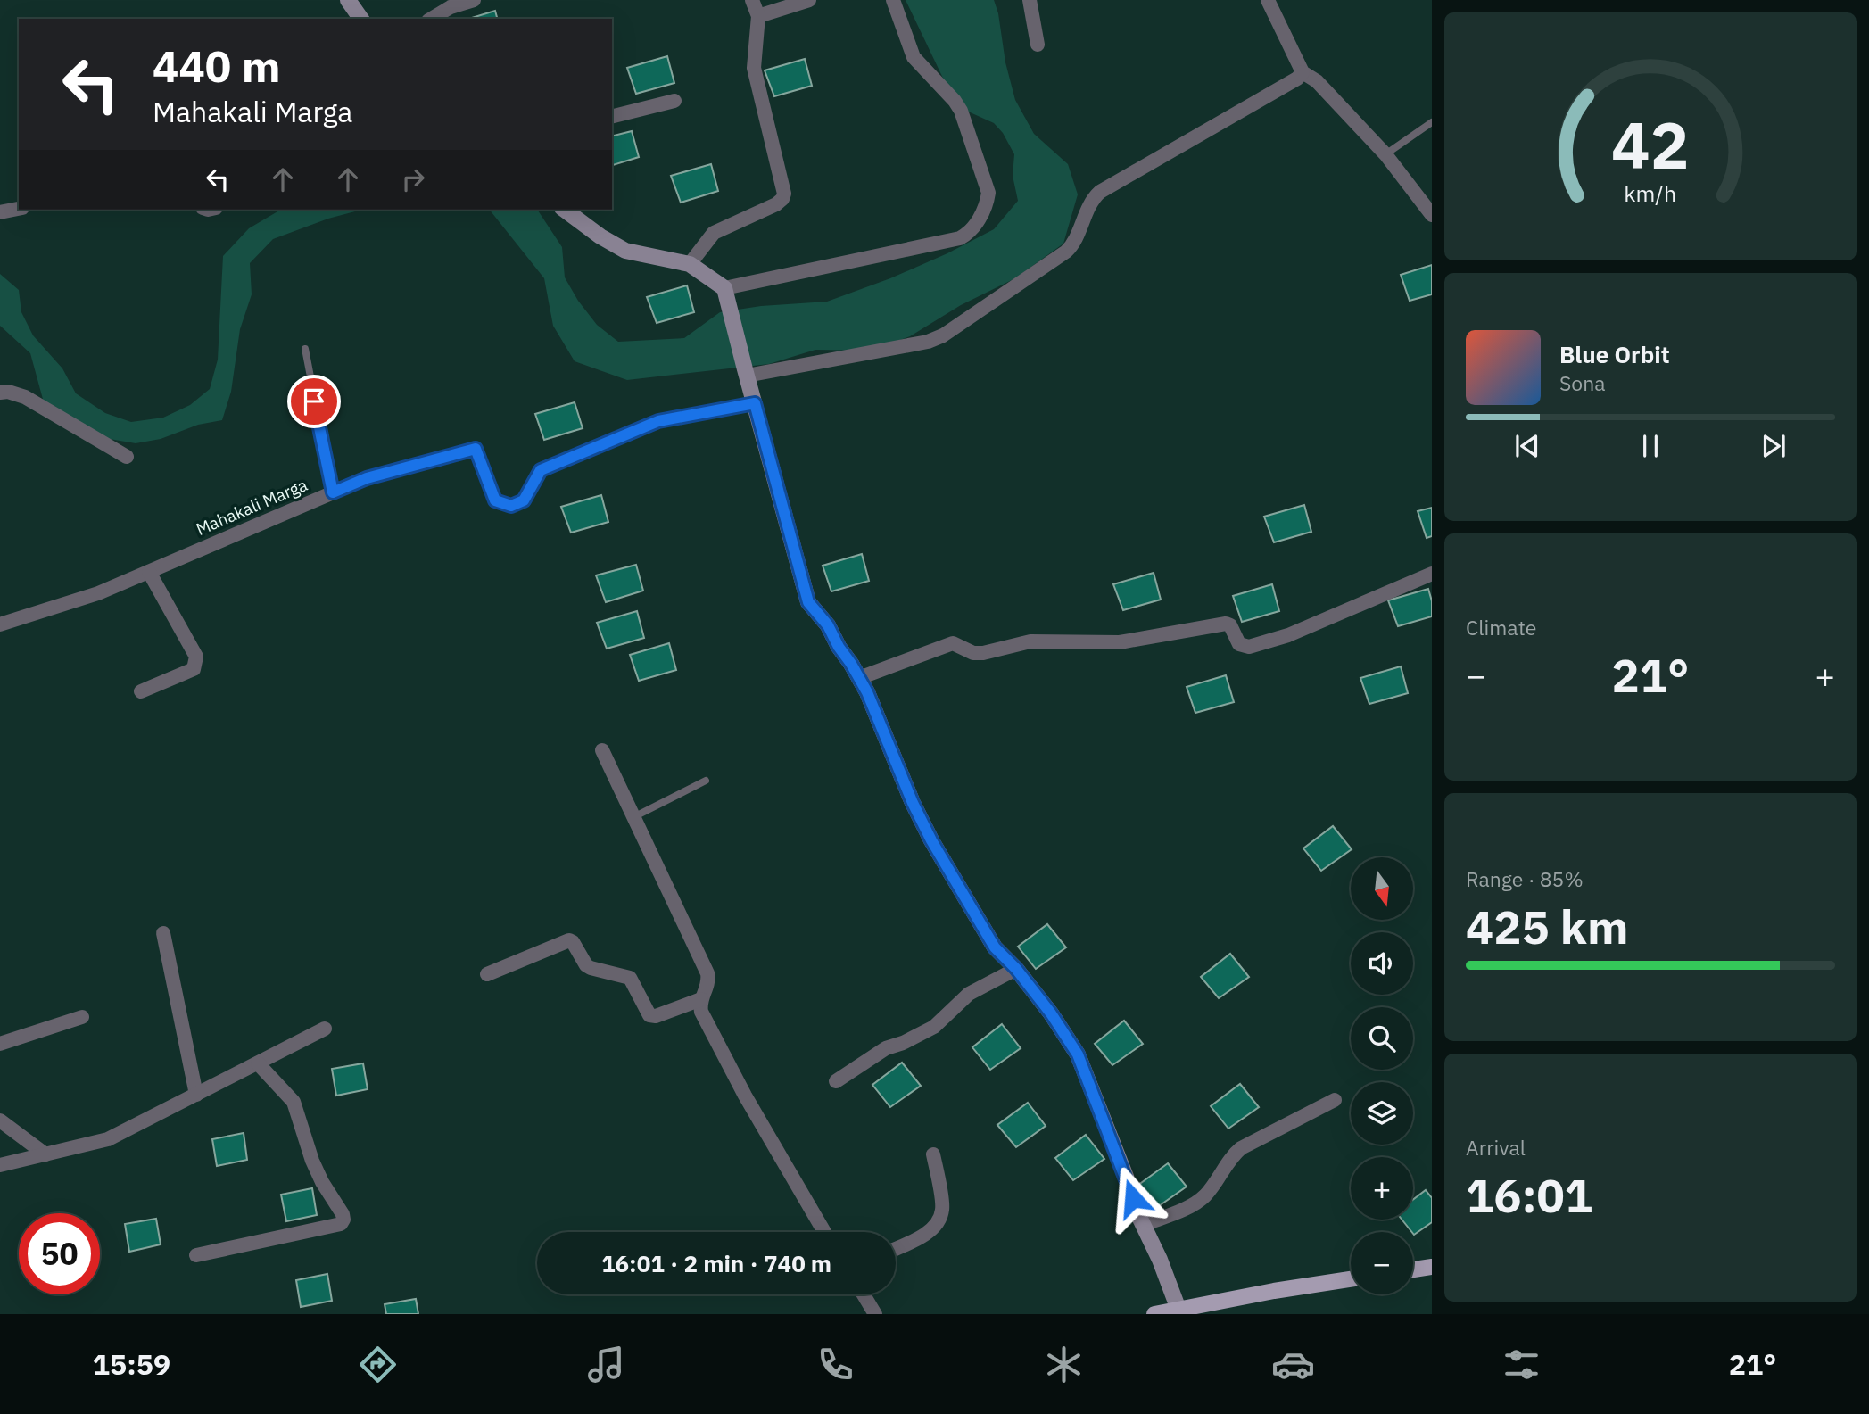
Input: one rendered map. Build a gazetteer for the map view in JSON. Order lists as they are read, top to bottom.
{
  "streets": {
    "street": ["Mahakali Marga"]
  },
  "north": "bottom",
  "page": {
    "turn": ["440 m", "Mahakali Marga"],
    "song": ["Blue Orbit", "Sona"],
    "tile": [
      "Climate",
      ["Range · 85%", "425 km"],
      ["Arrival", "16:01"]
    ],
    "heat": ["−", "21°", "+"],
    "map_buttons": ["+", "−"],
    "limit": "50",
    "trip": "16:01 · 2 min · 740 m",
    "tabs": ["15:59", "21°"],
    "gauge": ["42", "km/h"]
  }
}
